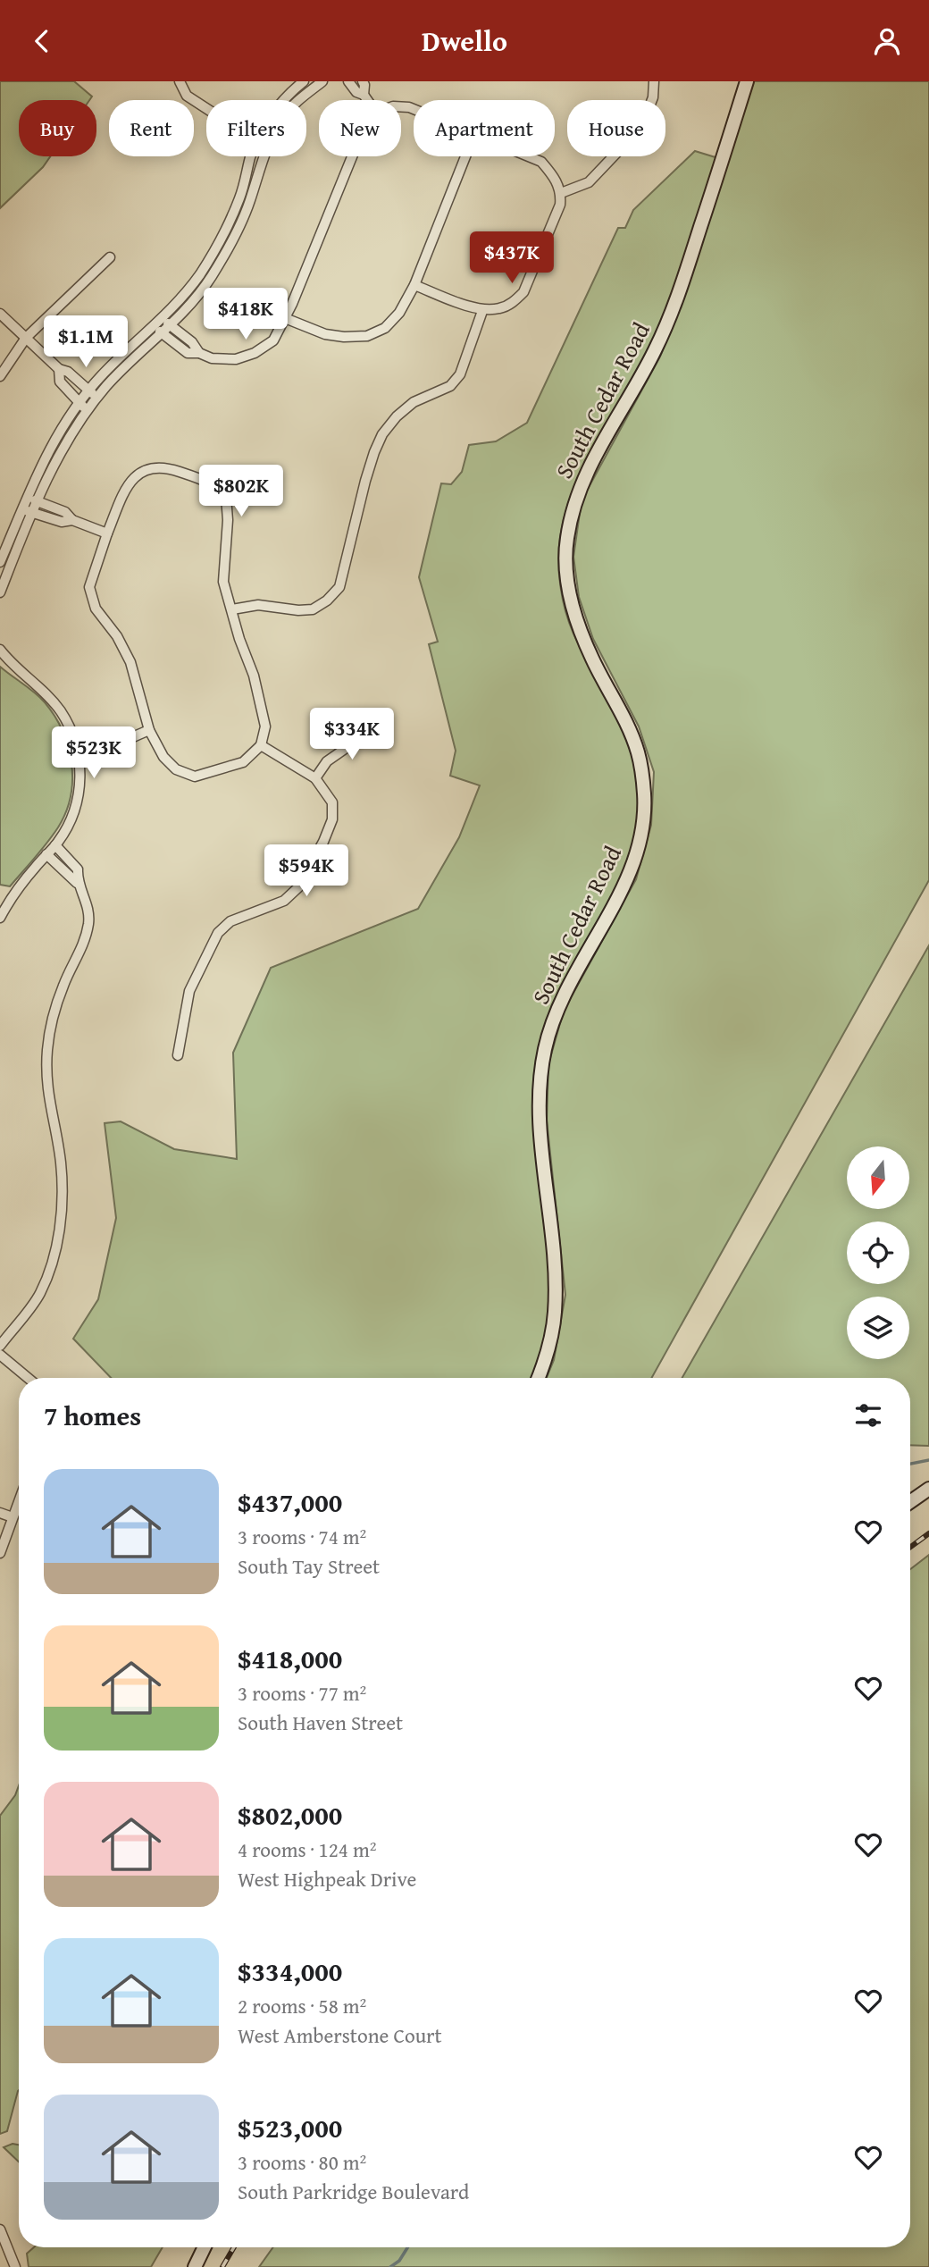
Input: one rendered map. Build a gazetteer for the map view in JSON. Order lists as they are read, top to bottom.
{
  "streets": {
    "street": ["South Cedar Road"]
  },
  "north": "bottom",
  "page": {
    "header": "Dwello",
    "chip": [
      "Buy",
      "Rent",
      "Filters",
      "New",
      "Apartment",
      "House"
    ],
    "price": [
      "$437K",
      "$418K",
      "$1.1M",
      "$802K",
      "$334K",
      "$523K",
      "$594K"
    ],
    "heading": "7 homes",
    "list": [
      {
        "name": "$437,000",
        "note": "3 rooms · 74 m² · South Tay Street"
      },
      {
        "name": "$418,000",
        "note": "3 rooms · 77 m² · South Haven Street"
      },
      {
        "name": "$802,000",
        "note": "4 rooms · 124 m² · West Highpeak Drive"
      },
      {
        "name": "$334,000",
        "note": "2 rooms · 58 m² · West Amberstone Court"
      },
      {
        "name": "$523,000",
        "note": "3 rooms · 80 m² · South Parkridge Boulevard"
      }
    ]
  }
}
